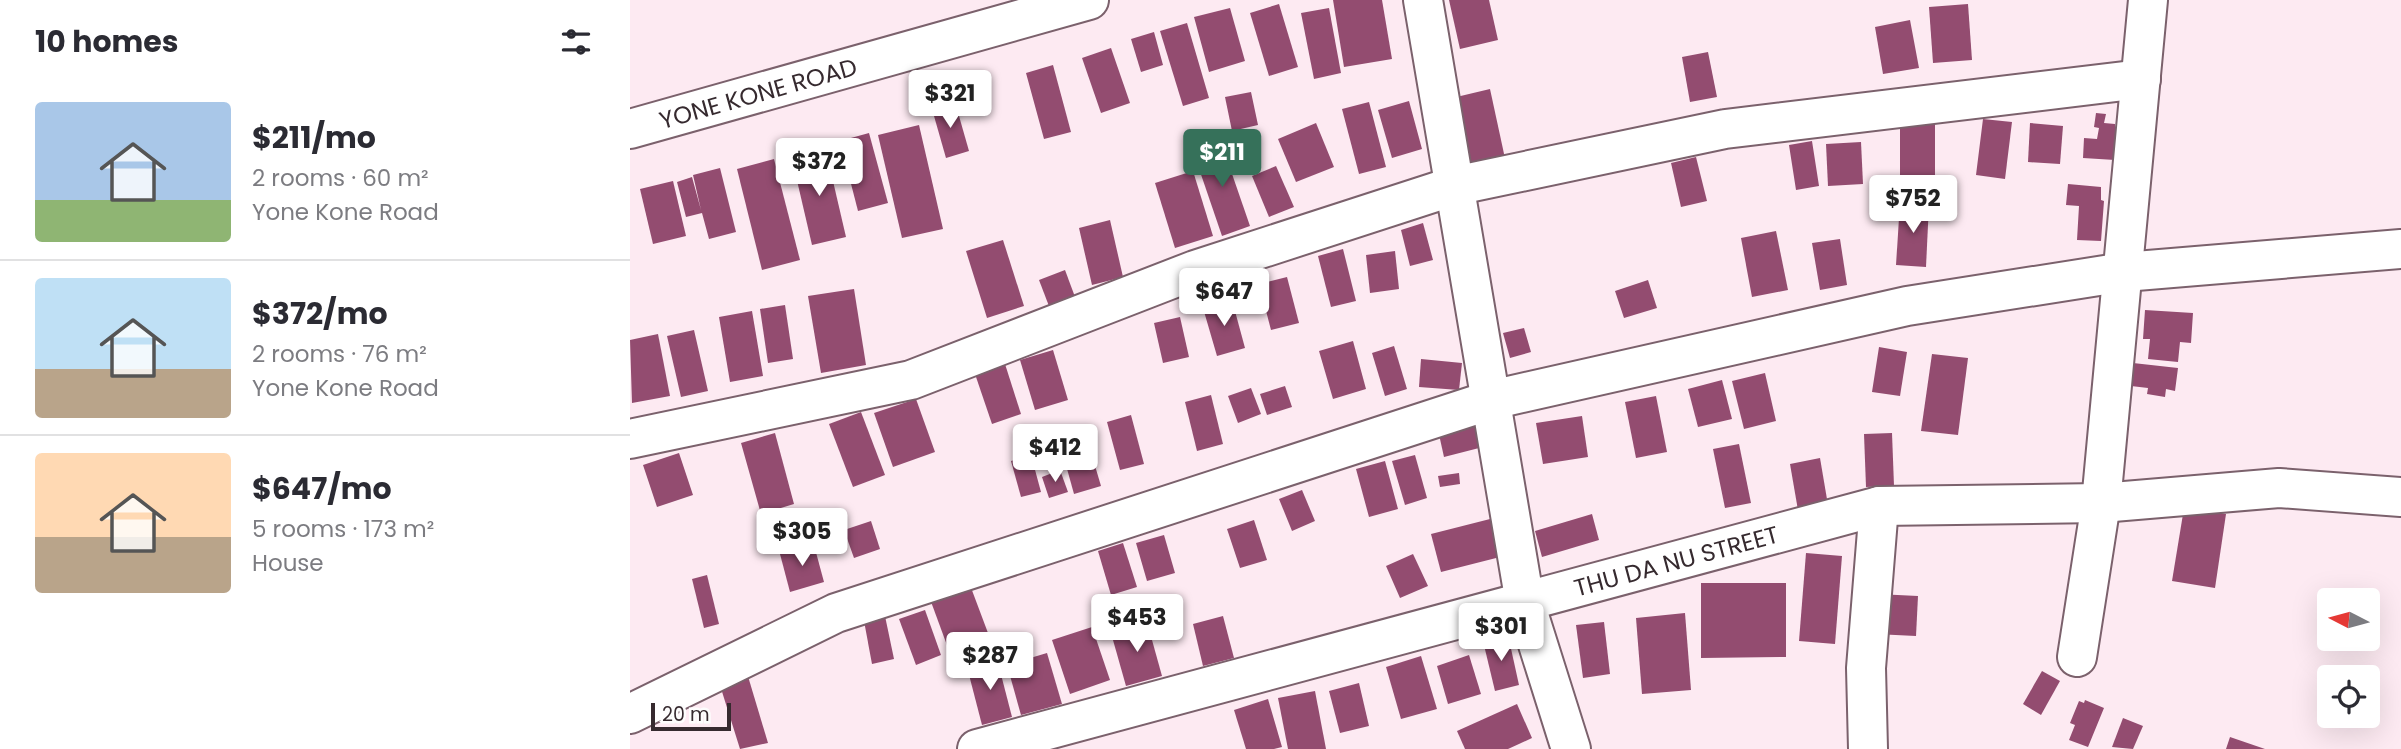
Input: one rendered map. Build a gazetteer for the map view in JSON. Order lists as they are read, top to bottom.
{
  "streets": {
    "street": ["YONE KONE ROAD", "THU DA NU STREET"]
  },
  "scale_bar": "20 m",
  "north": "left",
  "page": {
    "heading": "10 homes",
    "price": [
      "$321",
      "$211",
      "$372",
      "$752",
      "$647",
      "$412",
      "$305",
      "$453",
      "$301",
      "$287"
    ],
    "list": [
      {
        "name": "$211/mo",
        "note": "2 rooms · 60 m² · Yone Kone Road"
      },
      {
        "name": "$372/mo",
        "note": "2 rooms · 76 m² · Yone Kone Road"
      },
      {
        "name": "$647/mo",
        "note": "5 rooms · 173 m² · House"
      }
    ],
    "scale": "20 m"
  }
}
